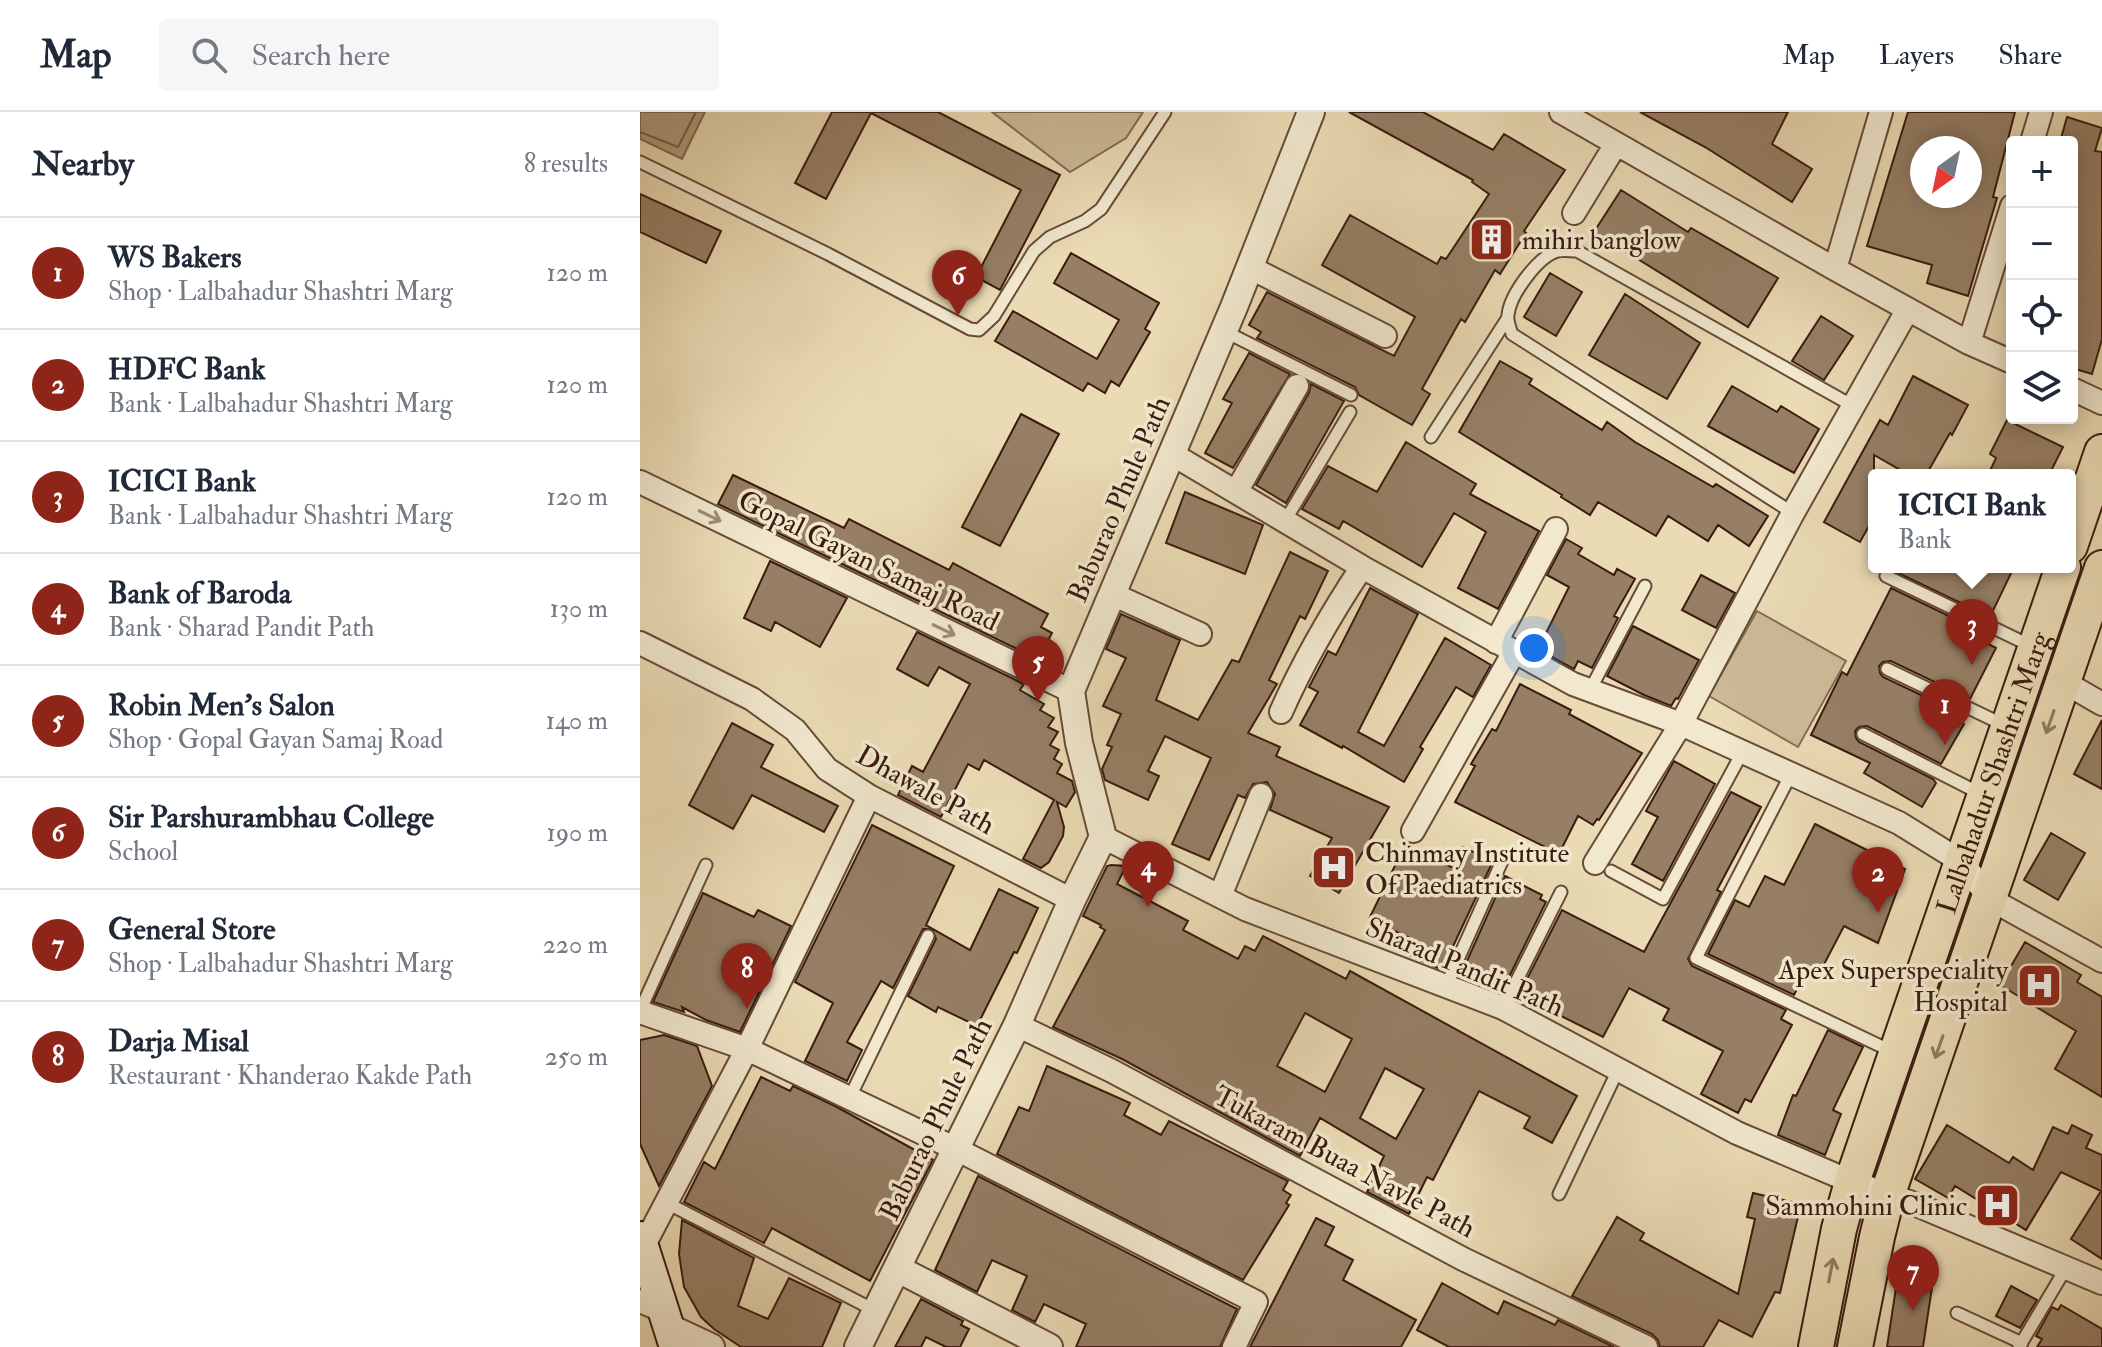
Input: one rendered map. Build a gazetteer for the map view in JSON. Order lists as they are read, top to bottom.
{
  "streets": {
    "main road": ["Lalbahadur Shashtri Marg"],
    "street": [
      "Baburao Phule Path",
      "Gopal Gayan Samaj Road",
      "Dhawale Path",
      "Sharad Pandit Path",
      "Tukaram Buaa Navle Path"
    ]
  },
  "crossings": [
    ["Baburao Phule Path", "Gopal Gayan Samaj Road"],
    ["Baburao Phule Path", "Dhawale Path"],
    ["Baburao Phule Path", "Sharad Pandit Path"],
    ["Baburao Phule Path", "Tukaram Buaa Navle Path"],
    ["Lalbahadur Shashtri Marg", "Sharad Pandit Path"]
  ],
  "one_way": ["Gopal Gayan Samaj Road"],
  "places": {
    "building": ["mihir banglow"],
    "hospital": ["Chinmay Institute Of Paediatrics", "Apex Superspeciality Hospital", "Sammohini Clinic"]
  },
  "north": "bottom left",
  "page": {
    "header": "Map",
    "search": "Search here",
    "nav": ["Map", "Layers", "Share"],
    "heading": ["Nearby", "8 results"],
    "map_buttons": ["+", "−"],
    "list": [
      {
        "mark": "1",
        "name": "WS Bakers",
        "note": "Shop · Lalbahadur Shashtri Marg",
        "value": "120 m"
      },
      {
        "mark": "2",
        "name": "HDFC Bank",
        "note": "Bank · Lalbahadur Shashtri Marg",
        "value": "120 m"
      },
      {
        "mark": "3",
        "name": "ICICI Bank",
        "note": "Bank · Lalbahadur Shashtri Marg",
        "value": "120 m"
      },
      {
        "mark": "4",
        "name": "Bank of Baroda",
        "note": "Bank · Sharad Pandit Path",
        "value": "130 m"
      },
      {
        "mark": "5",
        "name": "Robin Men's Salon",
        "note": "Shop · Gopal Gayan Samaj Road",
        "value": "140 m"
      },
      {
        "mark": "6",
        "name": "Sir Parshurambhau College",
        "note": "School",
        "value": "190 m"
      },
      {
        "mark": "7",
        "name": "General Store",
        "note": "Shop · Lalbahadur Shashtri Marg",
        "value": "220 m"
      },
      {
        "mark": "8",
        "name": "Darja Misal",
        "note": "Restaurant · Khanderao Kakde Path",
        "value": "250 m"
      }
    ],
    "pins": [
      "6",
      "3",
      "5",
      "1",
      "4",
      "2",
      "8",
      "7"
    ],
    "popup": ["ICICI Bank", "Bank"]
  }
}
